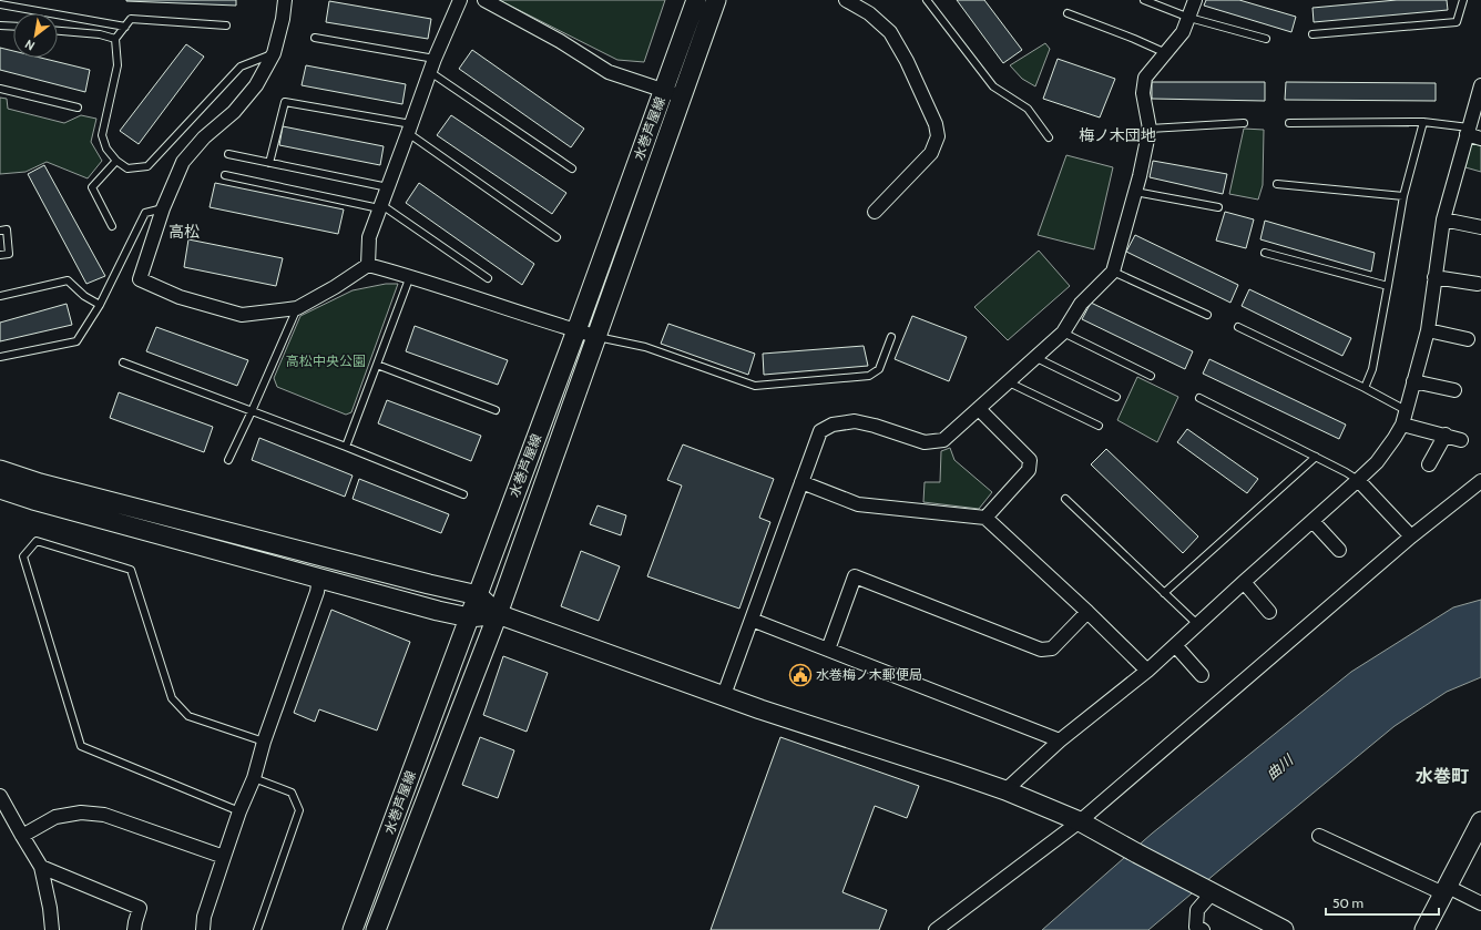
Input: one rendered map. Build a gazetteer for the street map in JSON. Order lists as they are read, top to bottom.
{
  "streets": {
    "street": ["水巻芦屋線"]
  },
  "districts": ["梅ノ木団地", "高松", "水巻町"],
  "water": ["曲川"],
  "parks": ["高松中央公園"],
  "places": {
    "public building": ["水巻梅ノ木郵便局"]
  },
  "scale_bar": "50 m",
  "north": "bottom left"
}
